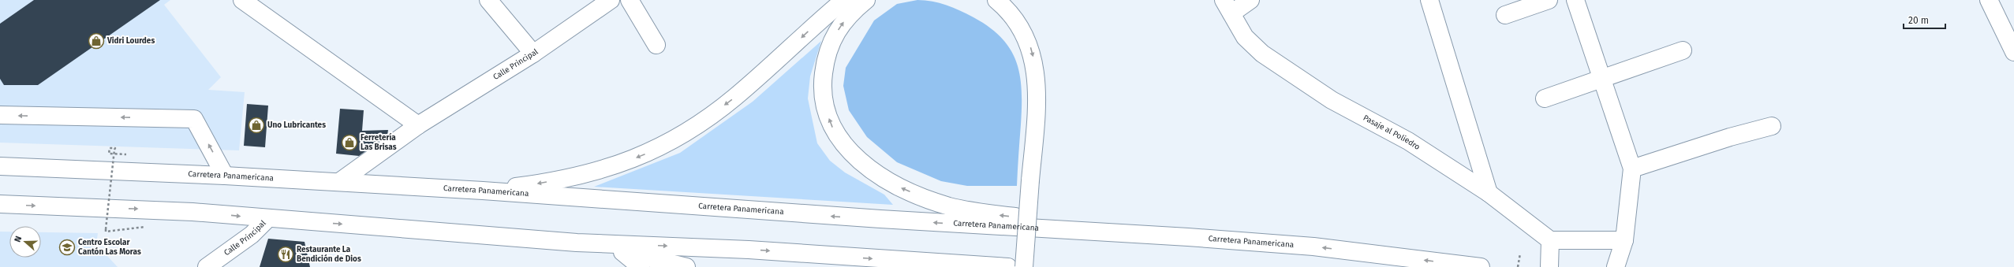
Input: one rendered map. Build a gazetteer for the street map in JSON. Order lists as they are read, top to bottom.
{
  "streets": {
    "main road": ["Calle Principal", "Pasaje al Poliedro", "Carretera Panamericana"]
  },
  "crossings": [
    ["Calle Principal", "Carretera Panamericana"]
  ],
  "places": {
    "shop": ["Vidri Lourdes", "Uno Lubricantes", "Ferretería Las Brisas"],
    "school or university": ["Centro Escolar Cantón Las Moras"],
    "restaurant": ["Restaurante La Bendición de Dios"]
  },
  "scale_bar": "20 m",
  "north": "left"
}
